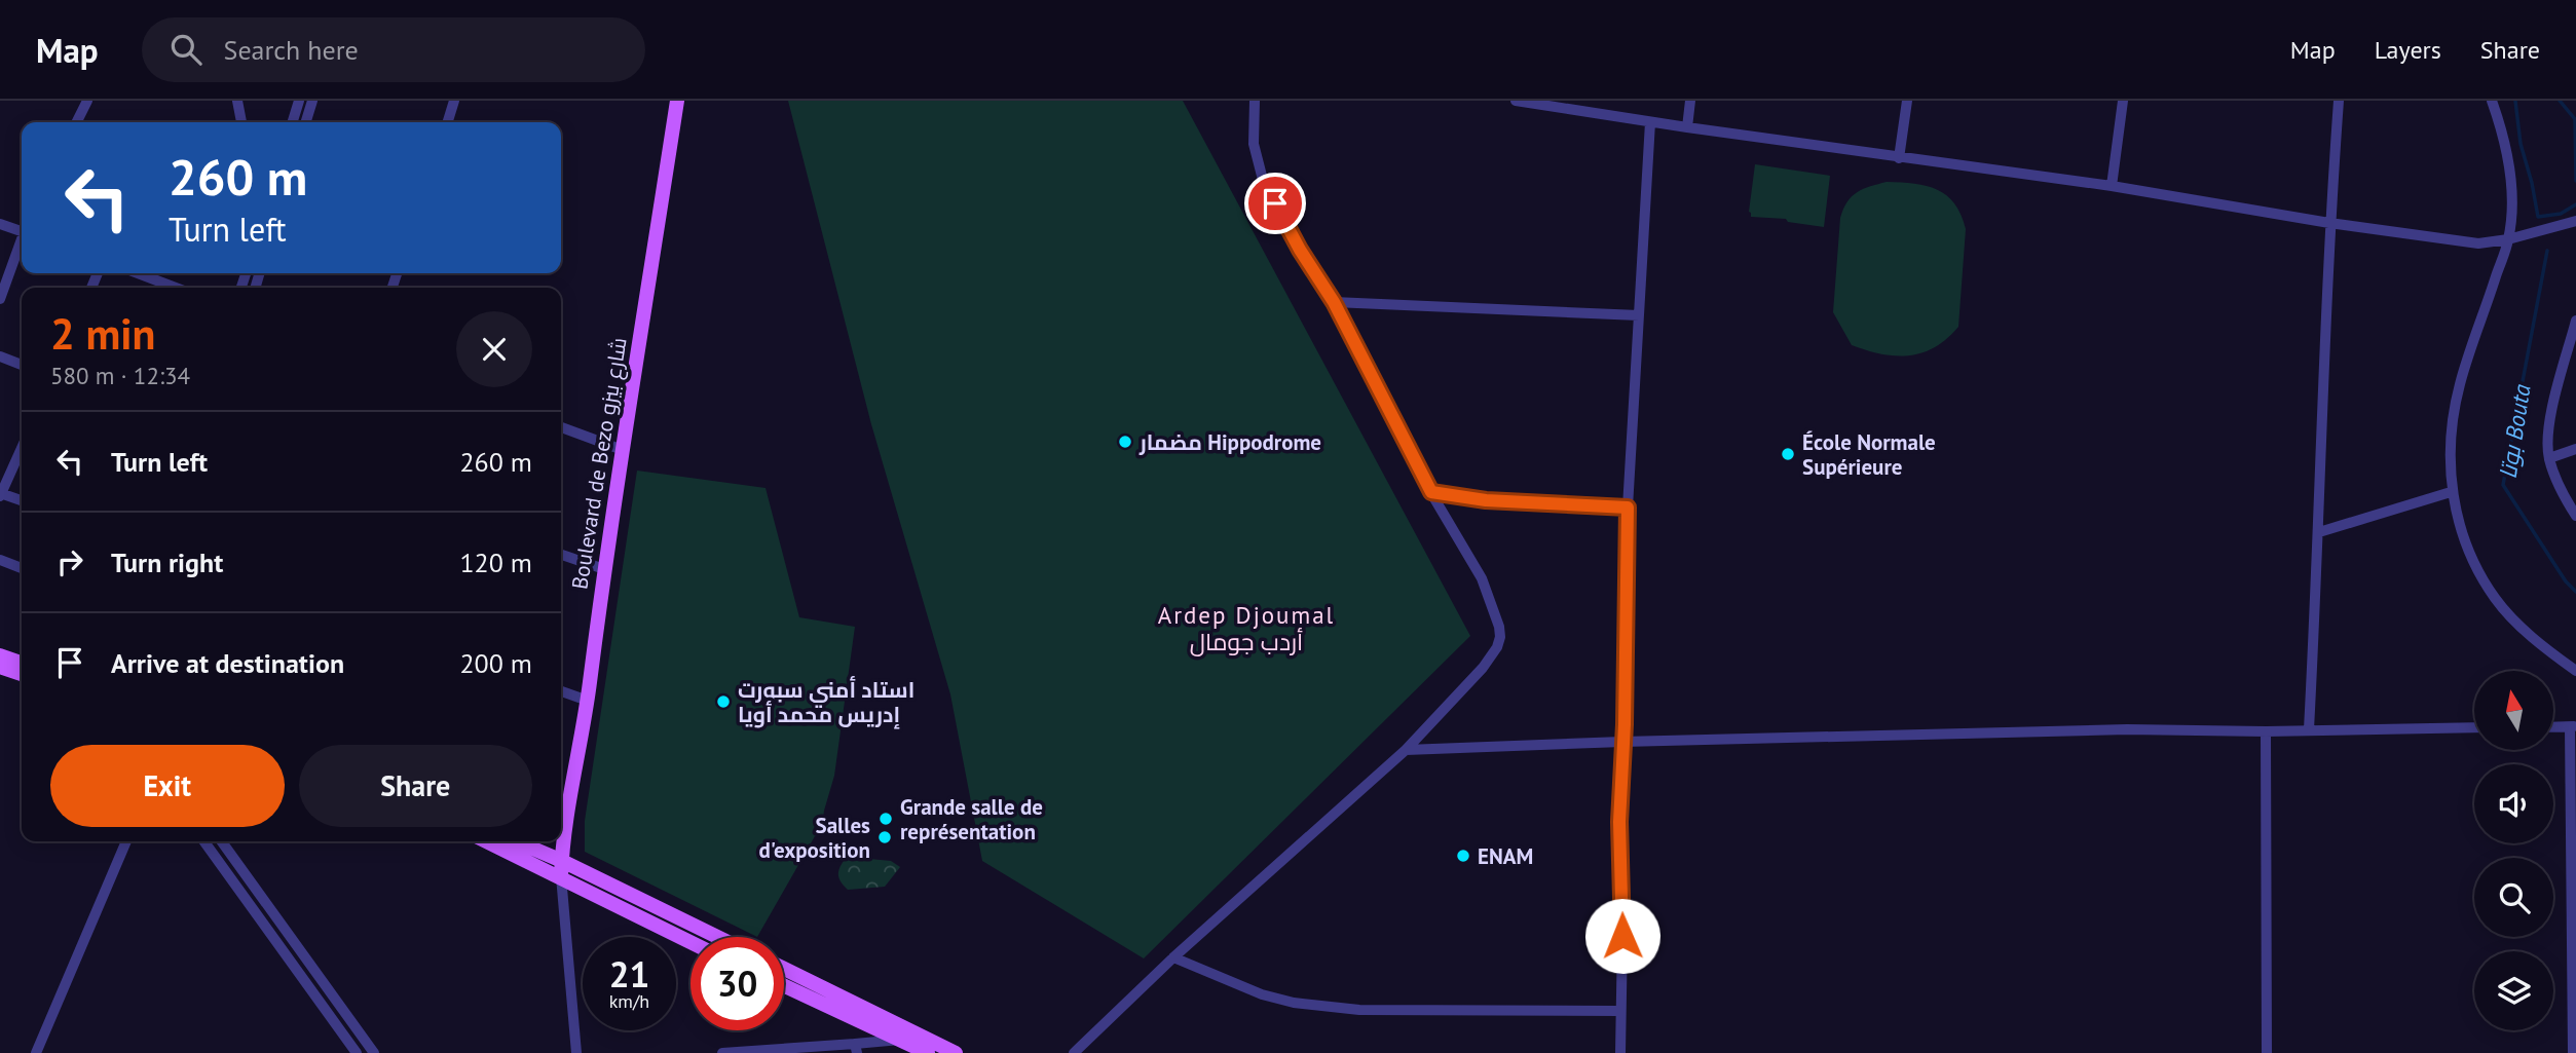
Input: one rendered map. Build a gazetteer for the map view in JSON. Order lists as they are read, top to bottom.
{
  "streets": {
    "main road": ["Boulevard de Bezo شارع بيزو"]
  },
  "districts": ["Ardep Djoumal أردب جومال"],
  "water": ["بوتا Bouta"],
  "places": [
    "مضمار Hippodrome",
    "École Normale Supérieure",
    "استاد أمني سبورت إدريس محمد أويا",
    "Grande salle de représentation",
    "Salles d'exposition",
    "ENAM"
  ],
  "north": "top",
  "page": {
    "header": "Map",
    "search": "Search here",
    "nav": ["Map", "Layers", "Share"],
    "turn": ["260 m", "Turn left"],
    "heading": ["2 min", "580 m · 12:34"],
    "list": [
      {
        "name": "Turn left",
        "value": "260 m"
      },
      {
        "name": "Turn right",
        "value": "120 m"
      },
      {
        "name": "Arrive at destination",
        "value": "200 m"
      }
    ],
    "buttons": ["Exit", "Share"],
    "speed": "21 km/h",
    "limit": "30"
  }
}
